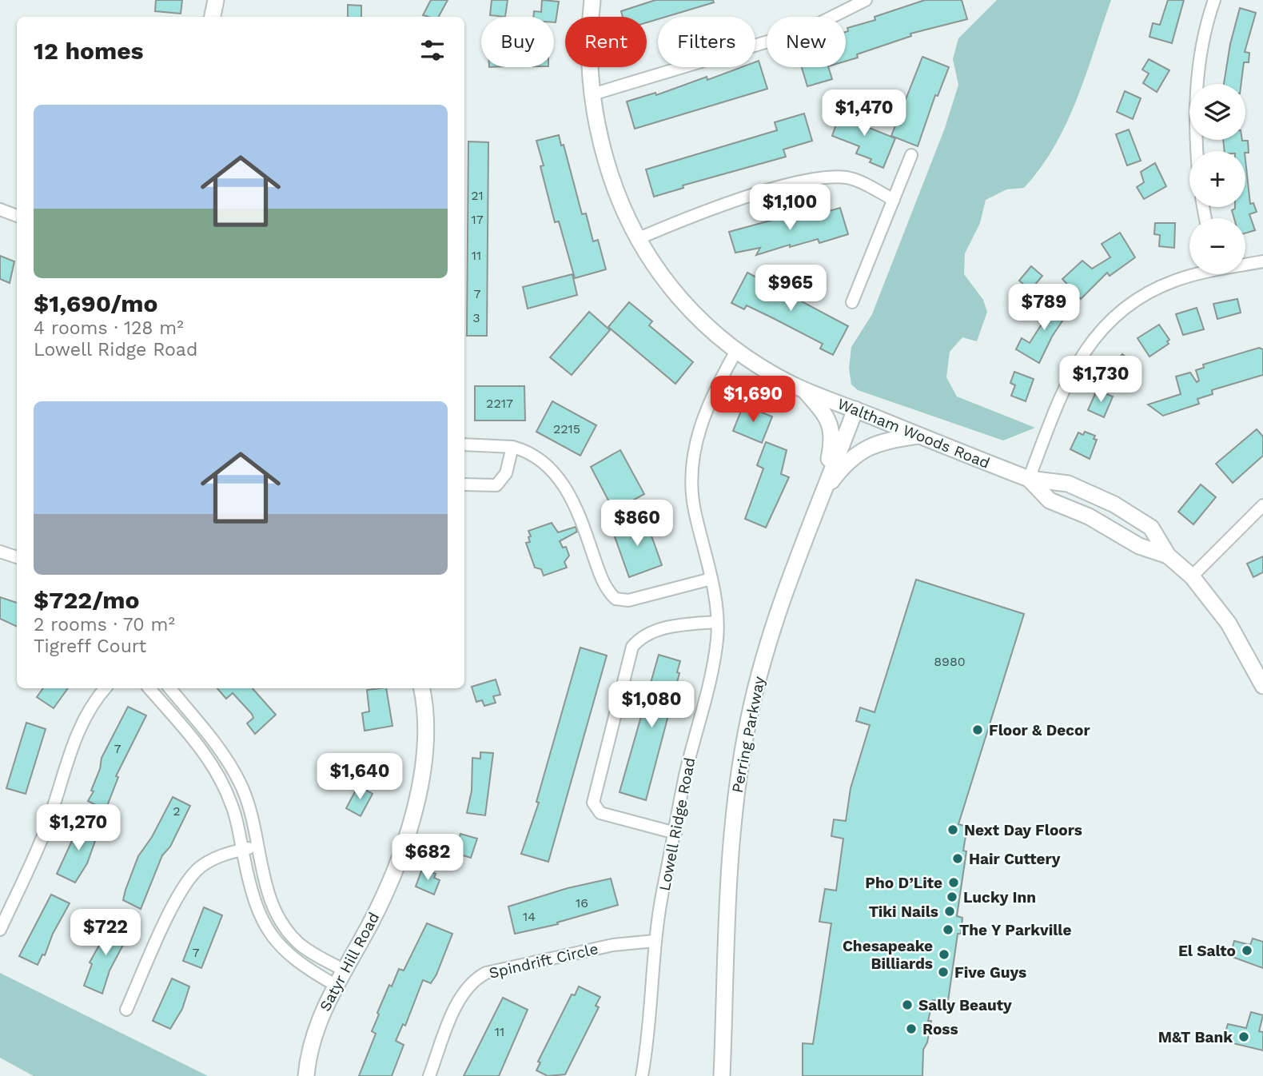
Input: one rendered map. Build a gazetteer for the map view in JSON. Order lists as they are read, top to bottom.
{
  "streets": {
    "street": [
      "Waltham Woods Road",
      "Perring Parkway",
      "Lowell Ridge Road",
      "Spindrift Circle",
      "Satyr Hill Road"
    ]
  },
  "crossings": [
    ["Waltham Woods Road", "Perring Parkway"],
    ["Waltham Woods Road", "Lowell Ridge Road"],
    ["Lowell Ridge Road", "Spindrift Circle"]
  ],
  "places": [
    "Floor & Decor",
    "Next Day Floors",
    "Hair Cuttery",
    "Pho D’Lite",
    "Lucky Inn",
    "Tiki Nails",
    "The Y Parkville",
    "El Salto",
    "Chesapeake Billiards",
    "Five Guys",
    "Sally Beauty",
    "Ross",
    "M&T Bank"
  ],
  "house_numbers": [
    "21",
    "17",
    "11",
    "7",
    "3",
    "2217",
    "2215",
    "8980",
    "7",
    "2",
    "16",
    "14",
    "7",
    "11"
  ],
  "page": {
    "chip": [
      "Buy",
      "Rent",
      "Filters",
      "New"
    ],
    "heading": "12 homes",
    "map_buttons": ["+", "−"],
    "list": [
      {
        "name": "$1,690/mo",
        "note": "4 rooms · 128 m² · Lowell Ridge Road"
      },
      {
        "name": "$722/mo",
        "note": "2 rooms · 70 m² · Tigreff Court"
      }
    ],
    "price": [
      "$1,470",
      "$1,100",
      "$965",
      "$789",
      "$1,730",
      "$1,690",
      "$860",
      "$1,080",
      "$1,640",
      "$1,270",
      "$682",
      "$722"
    ]
  }
}
